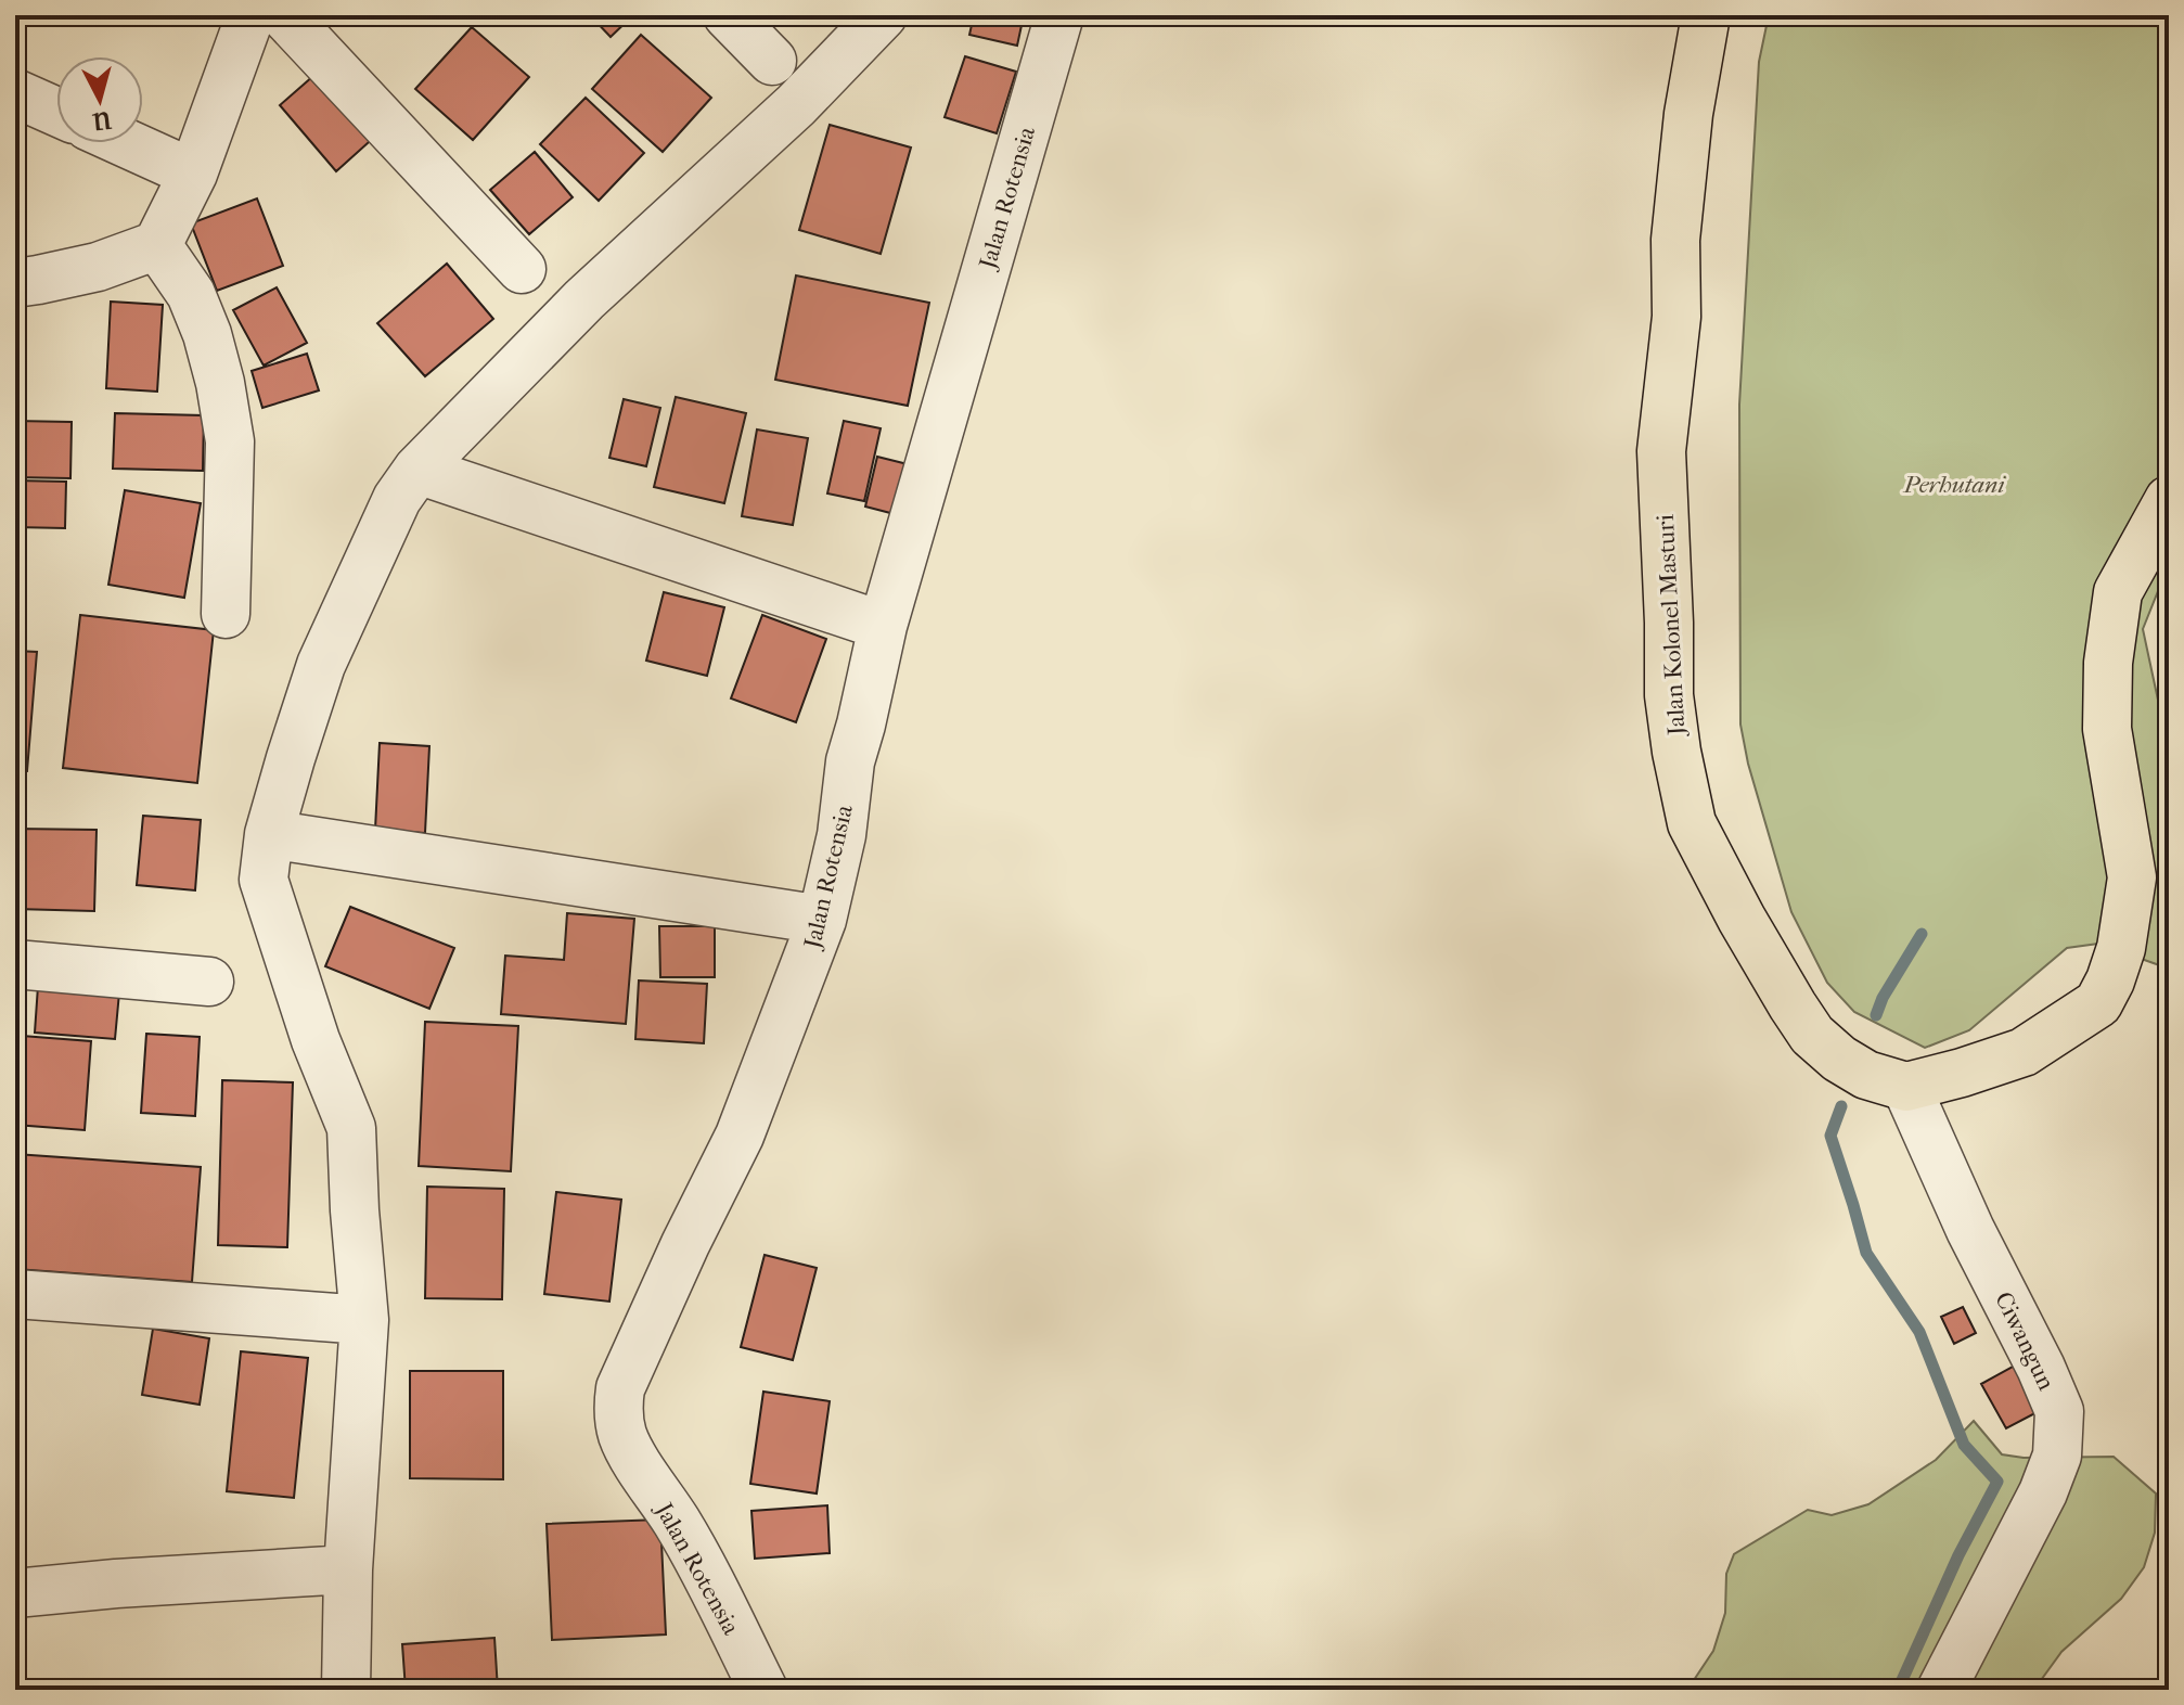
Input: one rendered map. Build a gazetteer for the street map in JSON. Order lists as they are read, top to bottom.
{
  "streets": {
    "main road": ["Jalan Kolonel Masturi"],
    "street": ["Jalan Rotensia", "Ciwangun"]
  },
  "crossings": [
    ["Jalan Kolonel Masturi", "Ciwangun"]
  ],
  "parks": ["Perhutani"],
  "north": "bottom"
}
